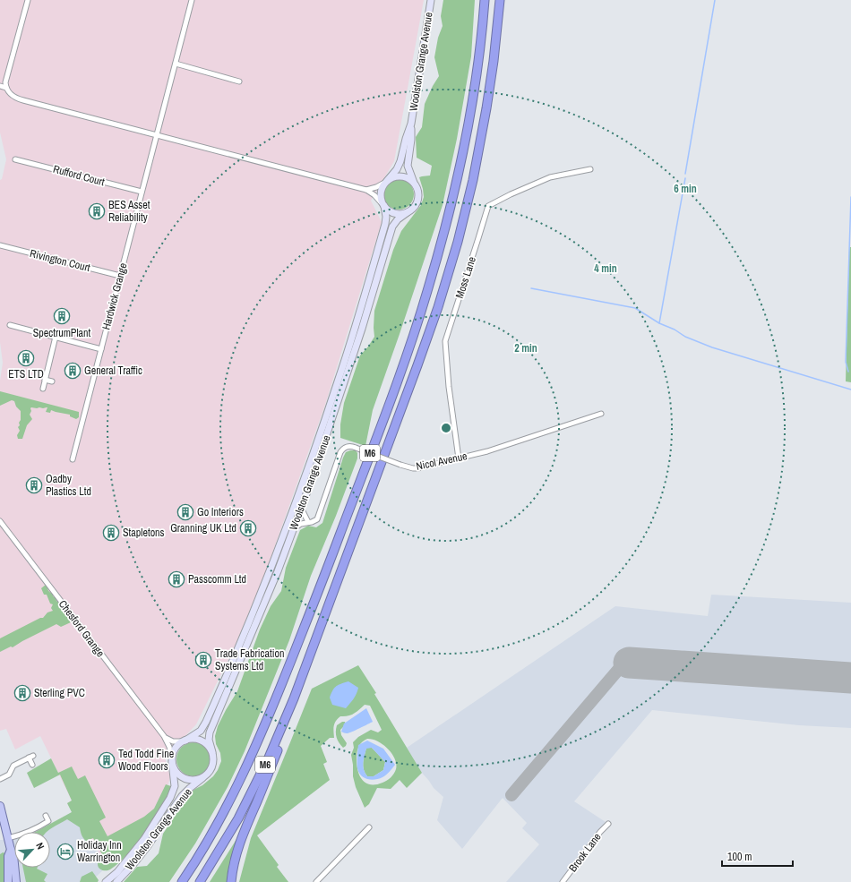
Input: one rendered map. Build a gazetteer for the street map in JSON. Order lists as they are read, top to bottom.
{
  "streets": {
    "highway": ["M6"],
    "main road": ["Woolston Grange Avenue"],
    "street": [
      "Rufford Court",
      "Rivington Court",
      "Moss Lane",
      "Hardwick Grange",
      "Nicol Avenue",
      "Chesford Grange",
      "Brook Lane"
    ]
  },
  "crossings": [
    ["Woolston Grange Avenue", "Nicol Avenue"],
    ["Woolston Grange Avenue", "Chesford Grange"],
    ["Rufford Court", "Hardwick Grange"],
    ["Rivington Court", "Hardwick Grange"],
    ["Moss Lane", "Nicol Avenue"]
  ],
  "places": {
    "building": [
      "BES Asset Reliability",
      "SpectrumPlant",
      "ETS LTD",
      "General Traffic",
      "Oadby Plastics Ltd",
      "Go Interiors",
      "Granning UK Ltd",
      "Stapletons",
      "Passcomm Ltd",
      "Trade Fabrication Systems Ltd",
      "Sterling PVC",
      "Ted Todd Fine Wood Floors"
    ],
    "hotel": ["Holiday Inn Warrington"]
  },
  "scale_bar": "100 m",
  "north": "top right",
  "rings": ["6 min", "4 min", "2 min"]
}
